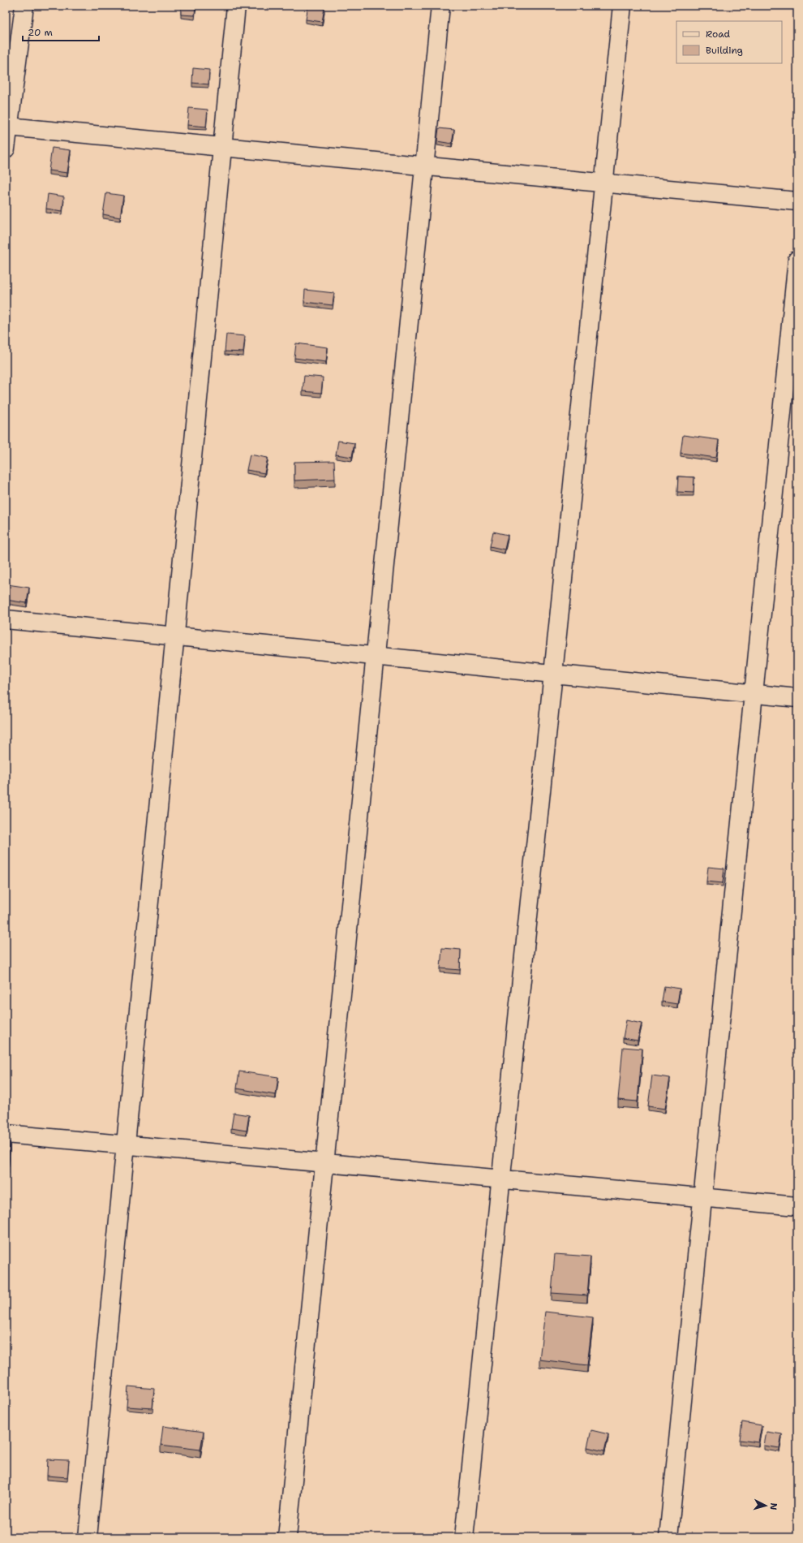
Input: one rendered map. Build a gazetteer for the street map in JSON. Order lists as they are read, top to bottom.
{
  "legend": ["Road", "Building"],
  "scale_bar": "20 m",
  "north": "right"
}
